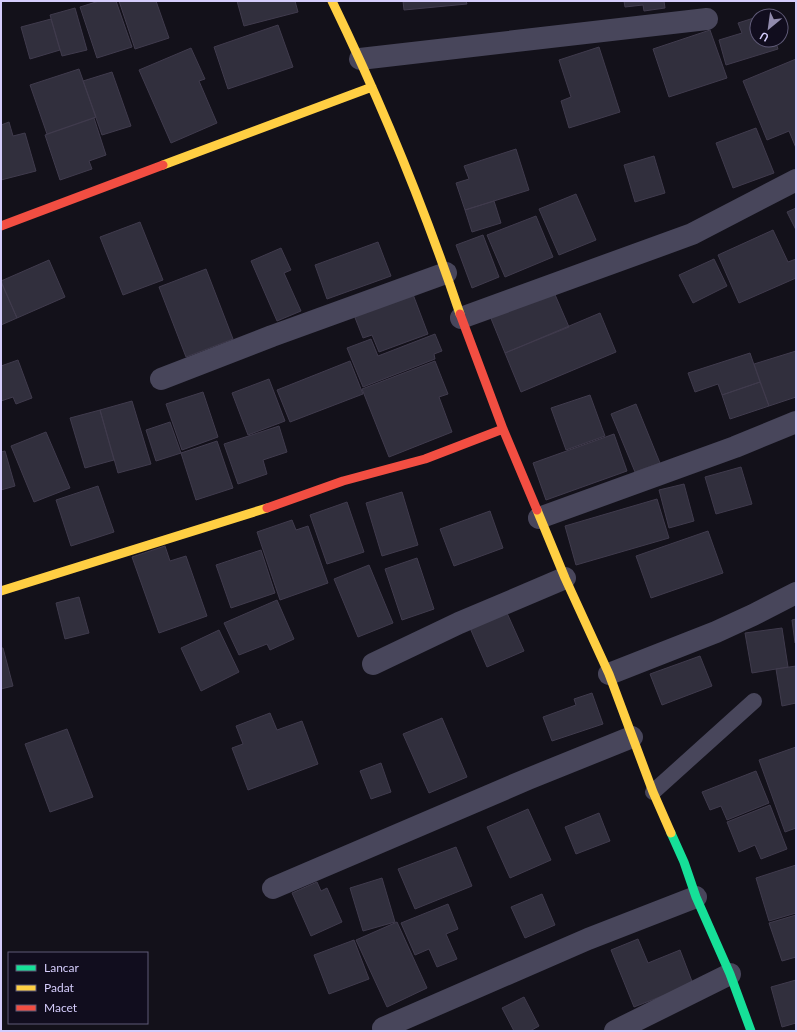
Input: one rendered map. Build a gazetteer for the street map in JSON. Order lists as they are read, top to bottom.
{
  "legend": ["Lancar", "Padat", "Macet"],
  "north": "bottom left"
}
